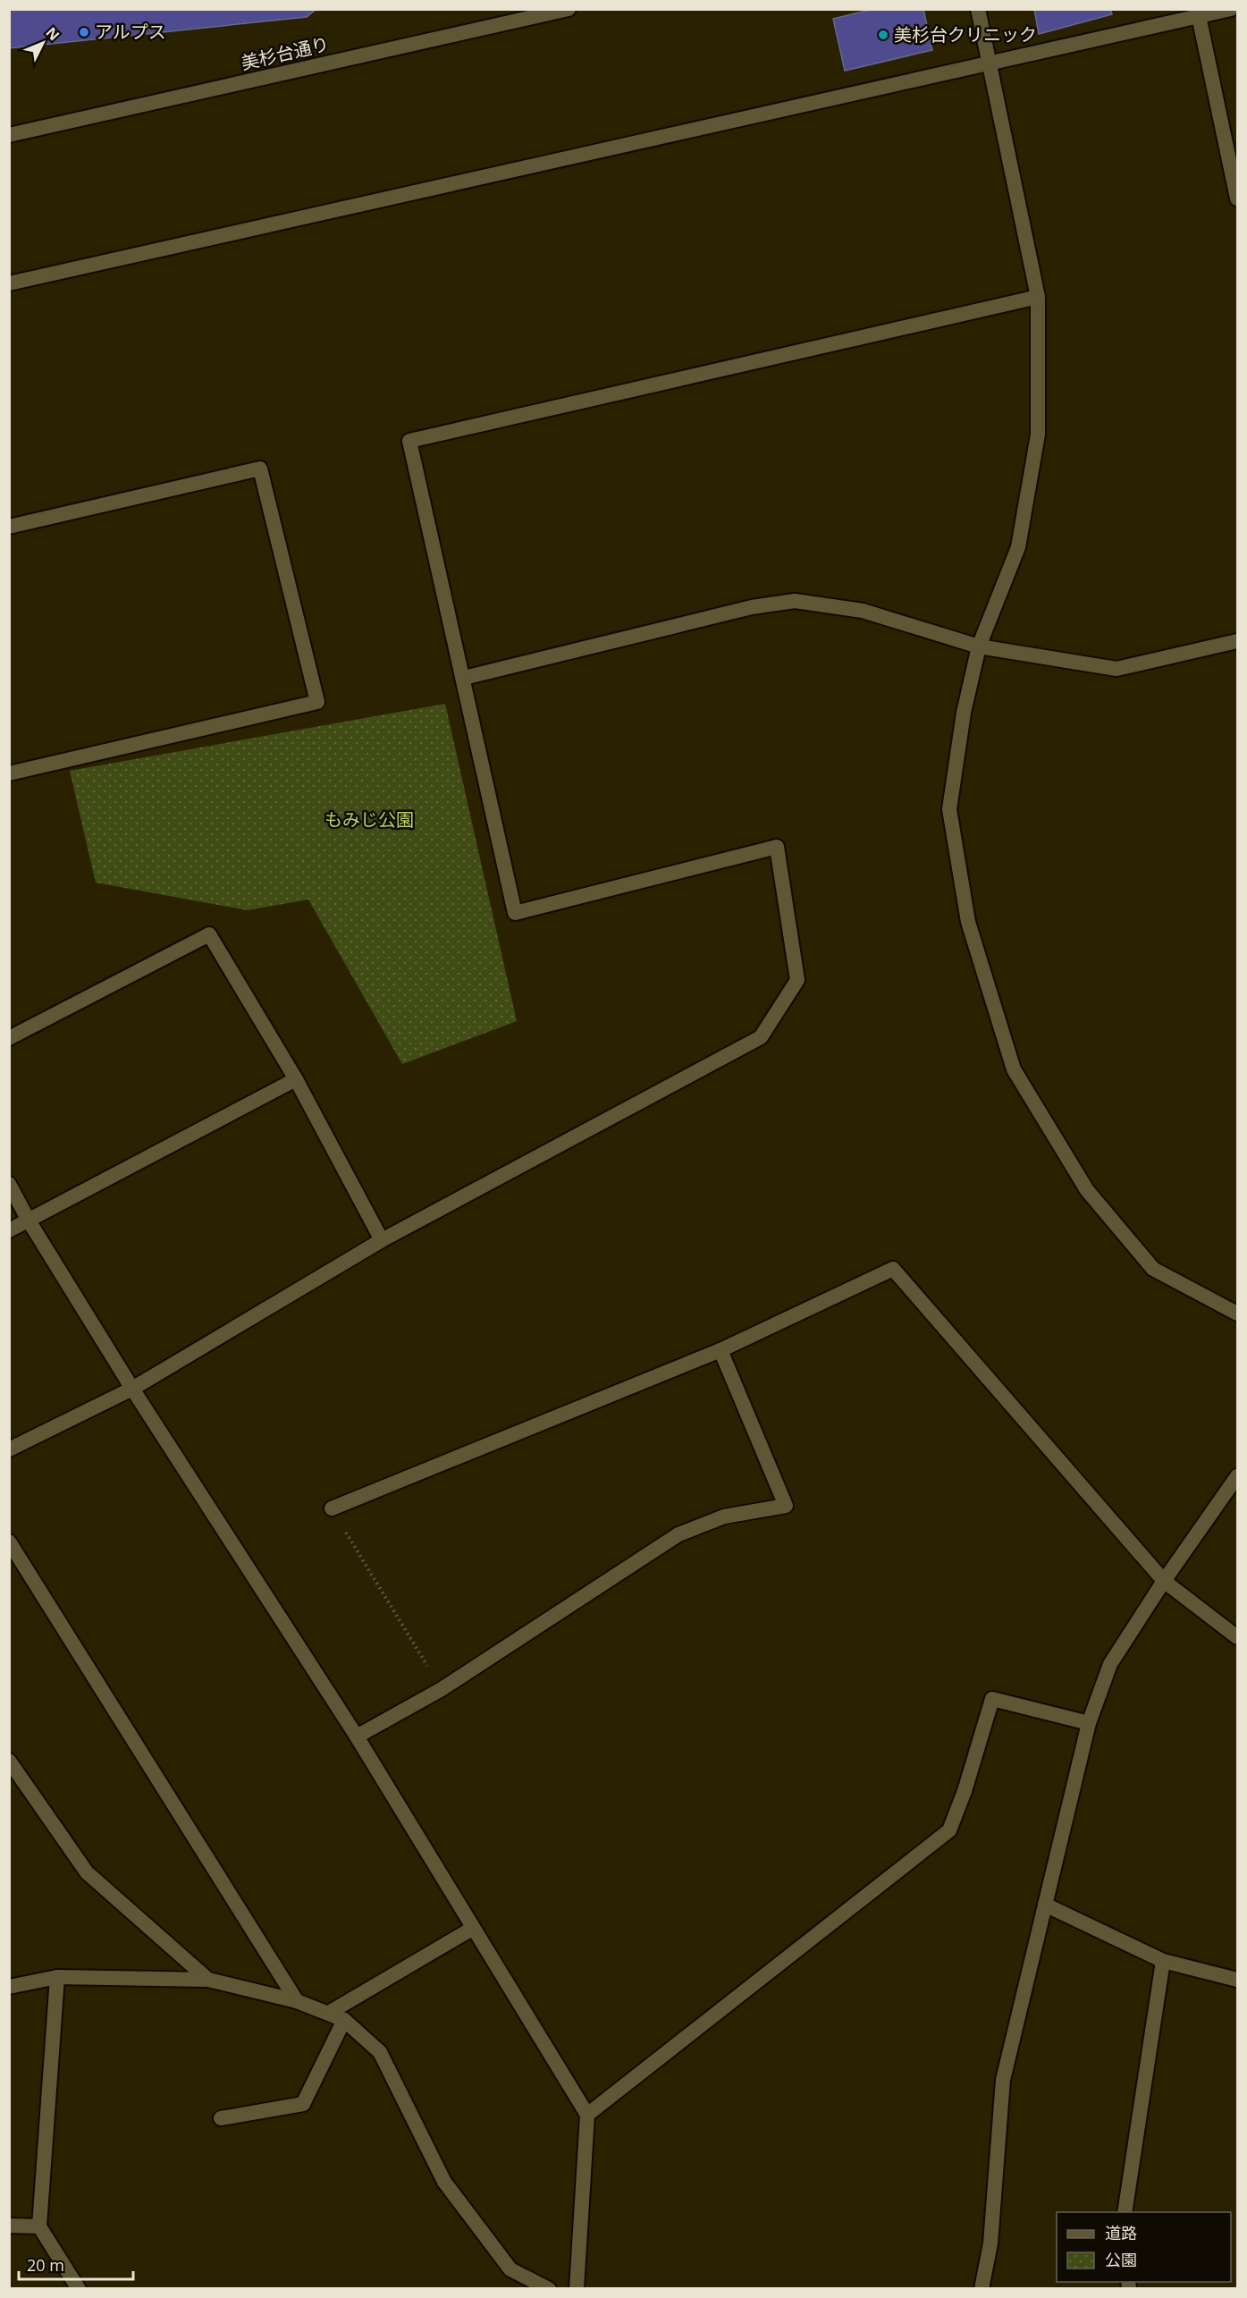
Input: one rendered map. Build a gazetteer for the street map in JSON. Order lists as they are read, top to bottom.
{
  "streets": {
    "street": ["美杉台通り"]
  },
  "parks": ["もみじ公園"],
  "places": ["アルプス", "美杉台クリニック"],
  "legend": ["道路", "公園"],
  "scale_bar": "20 m",
  "north": "top right"
}
